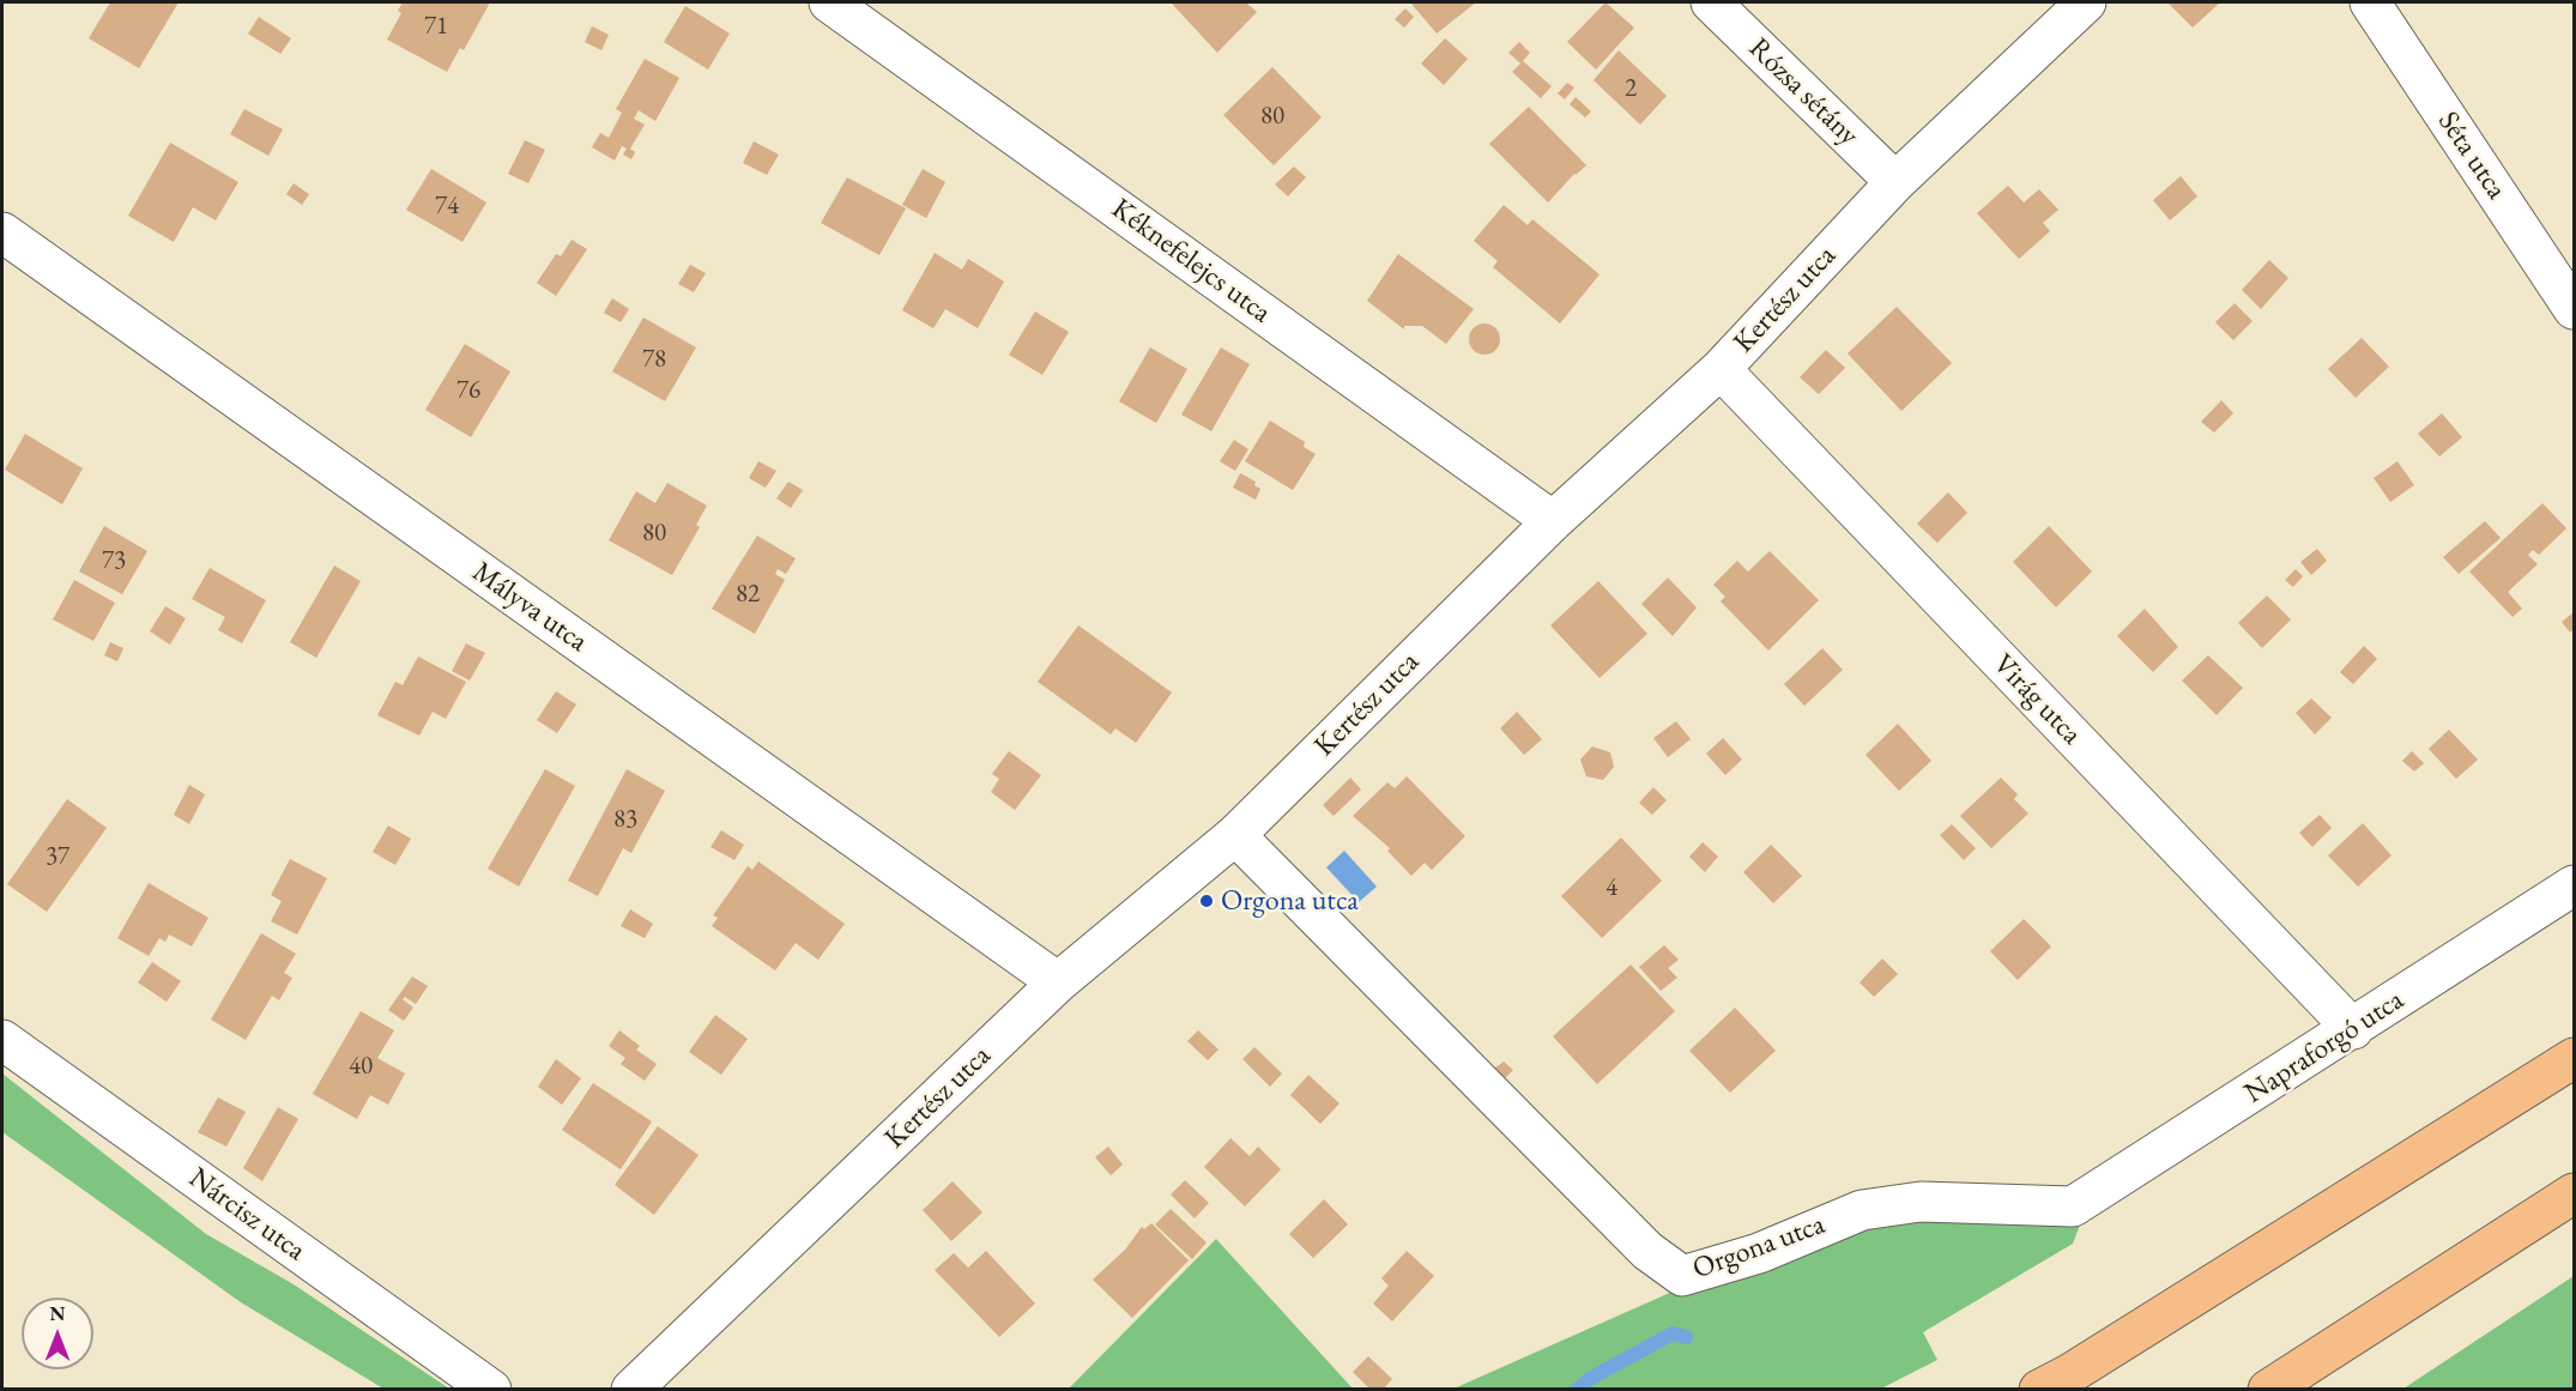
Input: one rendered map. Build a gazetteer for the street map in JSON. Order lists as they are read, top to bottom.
{
  "streets": {
    "street": [
      "Rózsa sétány",
      "Séta utca",
      "Kéknefelejcs utca",
      "Kertész utca",
      "Mályva utca",
      "Virág utca",
      "Napraforgó utca",
      "Nárcisz utca",
      "Orgona utca"
    ]
  },
  "crossings": [
    ["Rózsa sétány", "Kertész utca"],
    ["Kéknefelejcs utca", "Kertész utca"],
    ["Kertész utca", "Mályva utca"],
    ["Kertész utca", "Virág utca"],
    ["Kertész utca", "Orgona utca"],
    ["Virág utca", "Napraforgó utca"],
    ["Napraforgó utca", "Orgona utca"]
  ],
  "places": ["Orgona utca"],
  "house_numbers": [
    "71",
    "2",
    "80",
    "74",
    "78",
    "76",
    "80",
    "73",
    "82",
    "83",
    "37",
    "4",
    "40"
  ],
  "north": "top"
}
